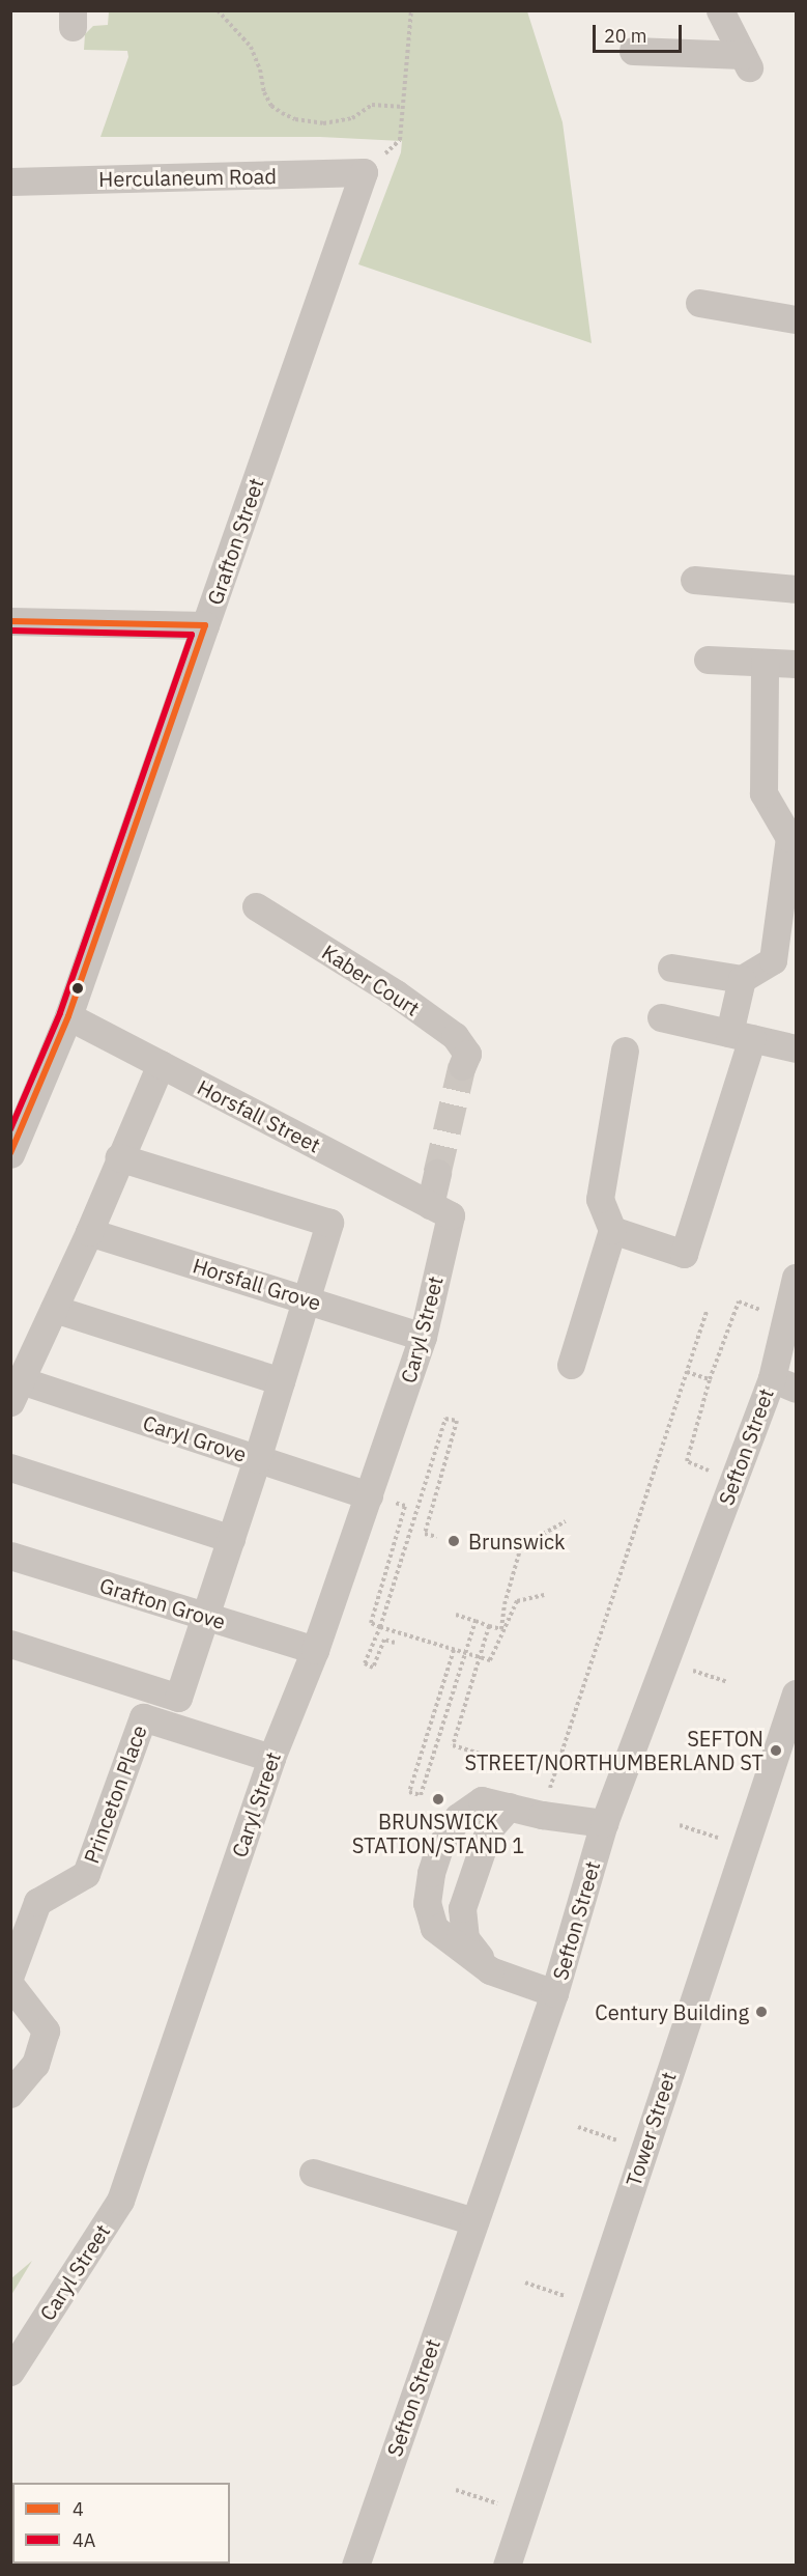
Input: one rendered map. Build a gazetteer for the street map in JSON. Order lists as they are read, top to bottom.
{
  "streets": {
    "street": [
      "Herculaneum Road",
      "Grafton Street",
      "Kaber Court",
      "Horsfall Street",
      "Horsfall Grove",
      "Caryl Street",
      "Caryl Grove",
      "Sefton Street",
      "Grafton Grove",
      "Princeton Place",
      "Tower Street"
    ]
  },
  "crossings": [
    ["Herculaneum Road", "Grafton Street"],
    ["Grafton Street", "Horsfall Street"],
    ["Horsfall Street", "Caryl Street"],
    ["Horsfall Grove", "Caryl Street"],
    ["Caryl Street", "Caryl Grove"],
    ["Caryl Street", "Grafton Grove"],
    ["Caryl Street", "Princeton Place"]
  ],
  "places": [
    "Brunswick",
    "SEFTON STREET/NORTHUMBERLAND ST",
    "BRUNSWICK STATION/STAND 1",
    "Century Building"
  ],
  "lines": ["transit line 4", "transit line 4A"],
  "legend": ["4", "4A"],
  "scale_bar": "20 m"
}
